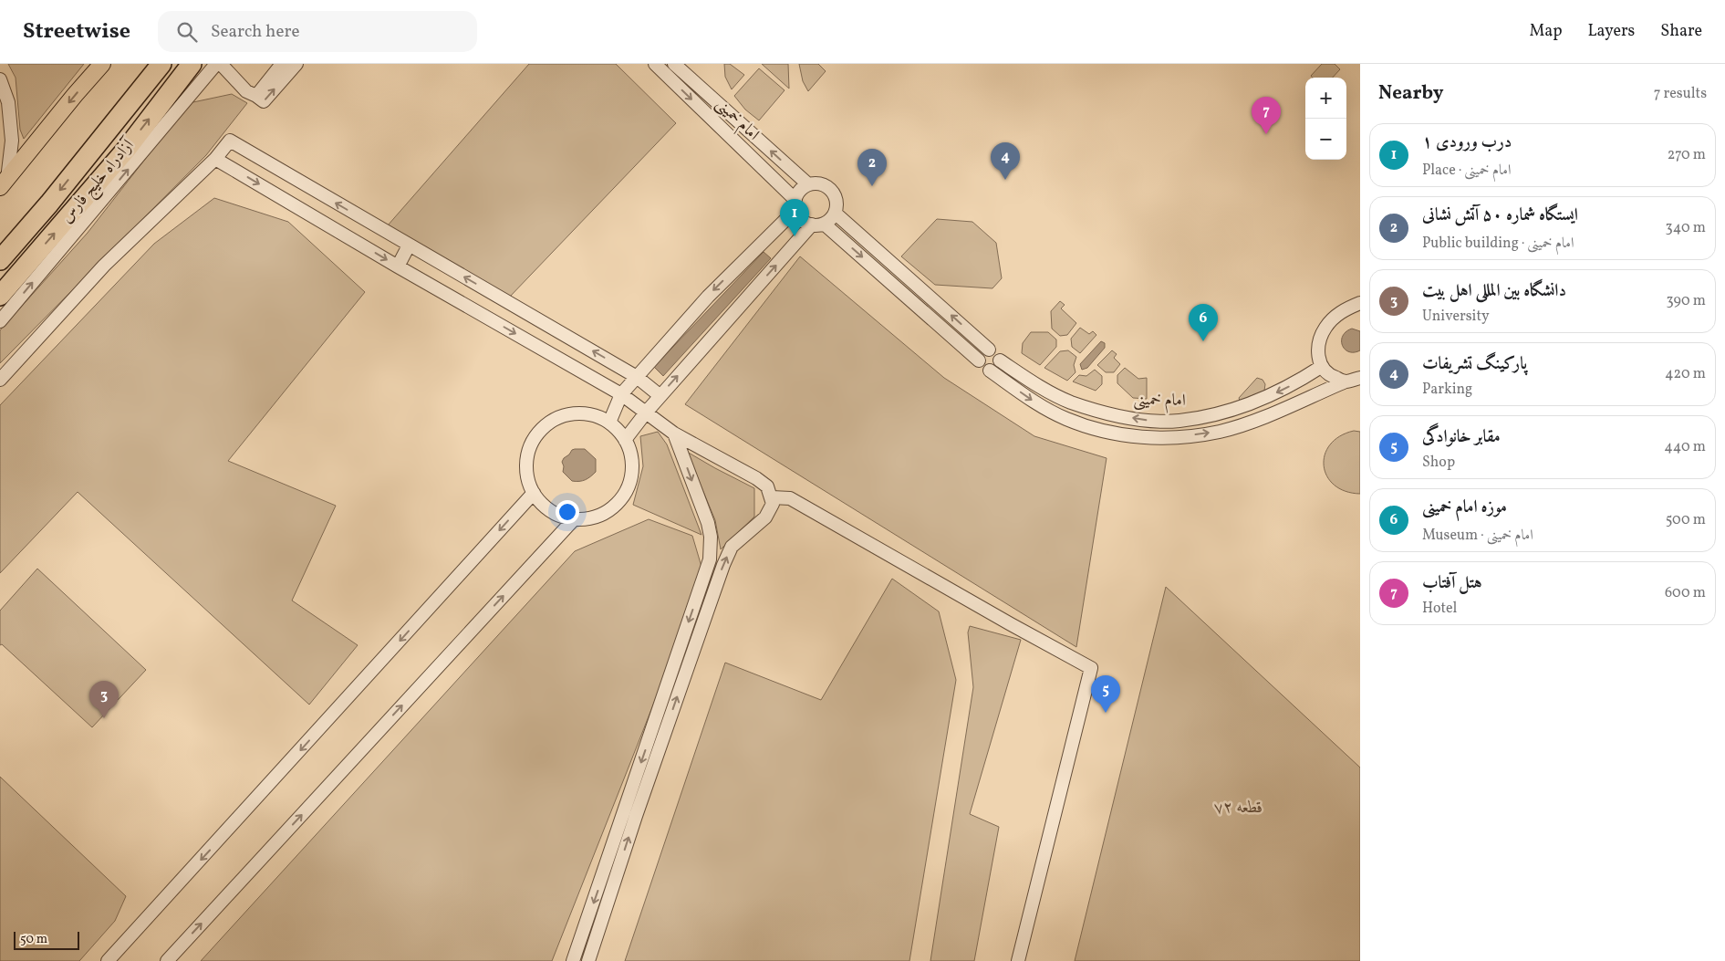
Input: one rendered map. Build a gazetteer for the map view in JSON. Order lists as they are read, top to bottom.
{
  "streets": {
    "highway": ["آزادراه خلیج فارس"],
    "street": ["امام خمینی"]
  },
  "parks": ["قطعه ۷۲"],
  "scale_bar": "50 m",
  "page": {
    "header": "Streetwise",
    "search": "Search here",
    "nav": ["Map", "Layers", "Share"],
    "heading": ["Nearby", "7 results"],
    "map_buttons": ["+", "−"],
    "pins": [
      "7",
      "4",
      "2",
      "1",
      "6",
      "5",
      "3"
    ],
    "list": [
      {
        "mark": "1",
        "name": "درب ورودی ۱",
        "note": "Place · امام خمینی",
        "value": "270 m"
      },
      {
        "mark": "2",
        "name": "ایستگاه شماره ۵۰ آتش نشانی",
        "note": "Public building · امام خمینی",
        "value": "340 m"
      },
      {
        "mark": "3",
        "name": "دانشگاه بین المللی اهل بیت",
        "note": "University",
        "value": "390 m"
      },
      {
        "mark": "4",
        "name": "پارکینگ تشریفات",
        "note": "Parking",
        "value": "420 m"
      },
      {
        "mark": "5",
        "name": "مقابر خانوادگی",
        "note": "Shop",
        "value": "440 m"
      },
      {
        "mark": "6",
        "name": "موزه امام خمینی",
        "note": "Museum · امام خمینی",
        "value": "500 m"
      },
      {
        "mark": "7",
        "name": "هتل آفتاب",
        "note": "Hotel",
        "value": "600 m"
      }
    ],
    "scale": "50 m"
  }
}
